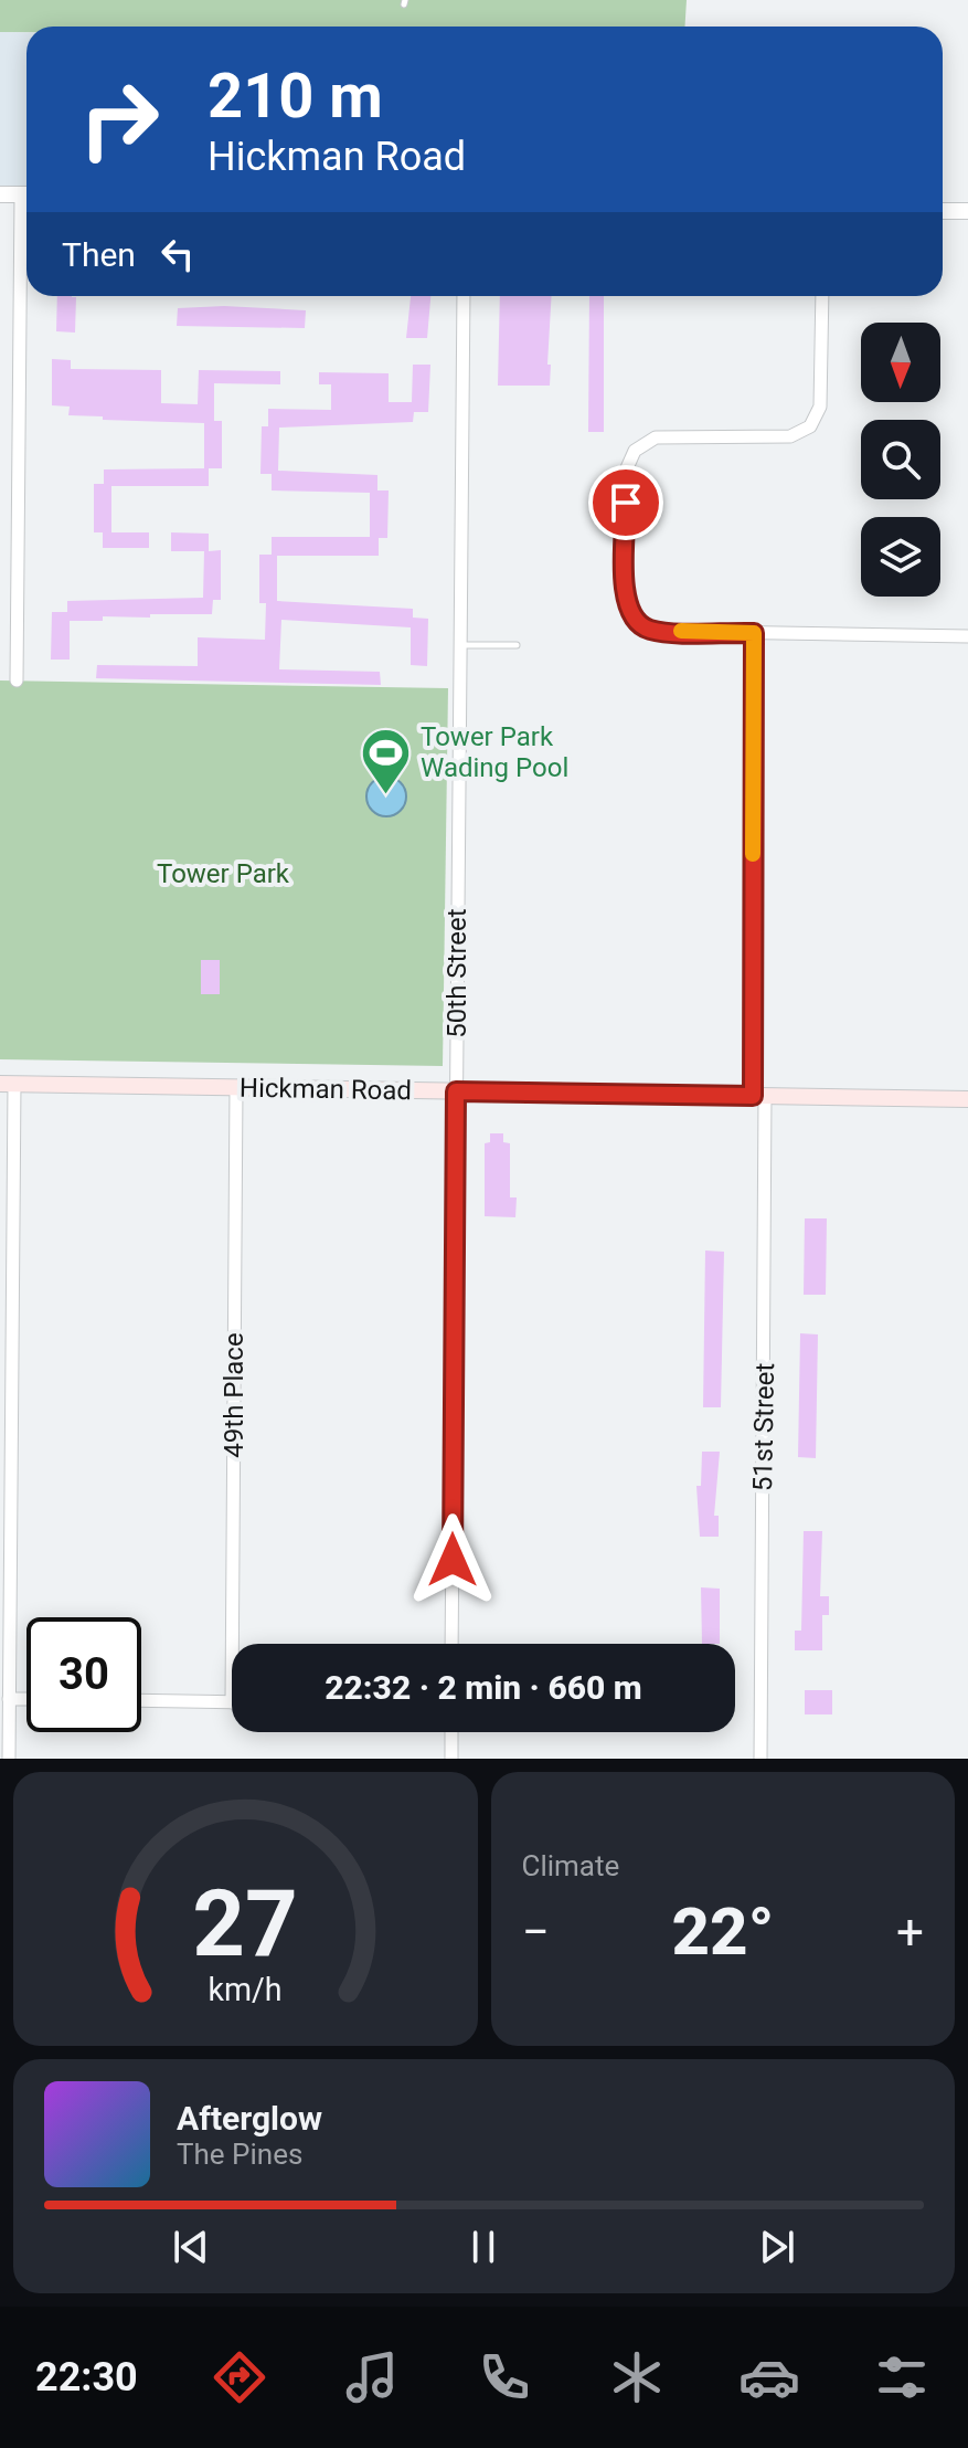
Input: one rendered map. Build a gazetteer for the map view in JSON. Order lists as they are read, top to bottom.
{
  "streets": {
    "main road": ["Hickman Road"],
    "street": ["50th Street", "49th Place", "51st Street"]
  },
  "crossings": [
    ["50th Street", "Hickman Road"],
    ["Hickman Road", "49th Place"],
    ["Hickman Road", "51st Street"]
  ],
  "parks": ["Tower Park"],
  "places": {
    "sports": ["Tower Park Wading Pool"]
  },
  "north": "bottom",
  "page": {
    "turn": ["210 m", "Hickman Road"],
    "then": "Then",
    "limit": "30",
    "trip": "22:32 · 2 min · 660 m",
    "tile": "Climate",
    "heat": ["−", "22°", "+"],
    "song": ["Afterglow", "The Pines"],
    "tabs": "22:30",
    "gauge": ["27", "km/h"]
  }
}
